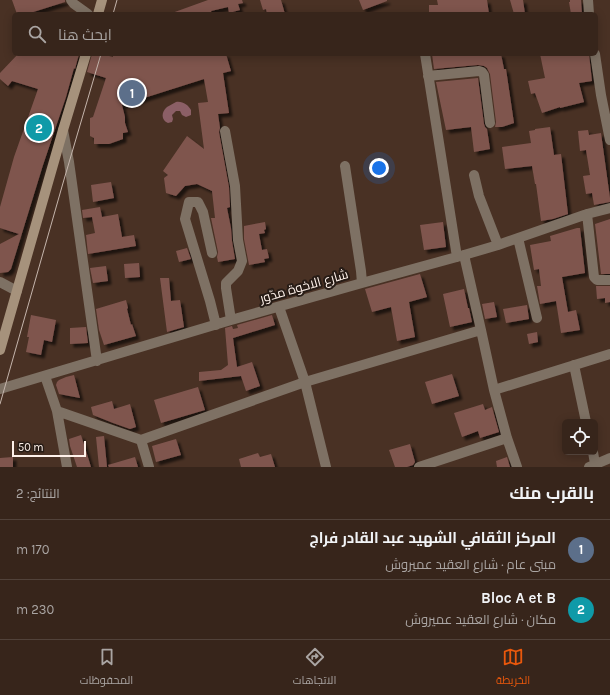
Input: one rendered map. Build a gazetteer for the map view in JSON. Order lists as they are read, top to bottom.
{
  "streets": {
    "street": ["شارع الاخوة مدّور"]
  },
  "scale_bar": "50 m",
  "page": {
    "search": "ابحث هنا",
    "pins": ["1", "2"],
    "scale": "50 m",
    "heading": ["بالقرب منك", "النتائج: 2"],
    "list": [
      {
        "mark": "1",
        "name": "المركز الثقافي الشهيد عبد القادر فراج",
        "note": "مبنى عام · شارع العقيد عميروش",
        "value": "170 m"
      },
      {
        "mark": "2",
        "name": "Bloc A et B",
        "note": "مكان · شارع العقيد عميروش",
        "value": "230 m"
      }
    ],
    "nav": ["الخريطة", "الاتجاهات", "المحفوظات"]
  }
}
